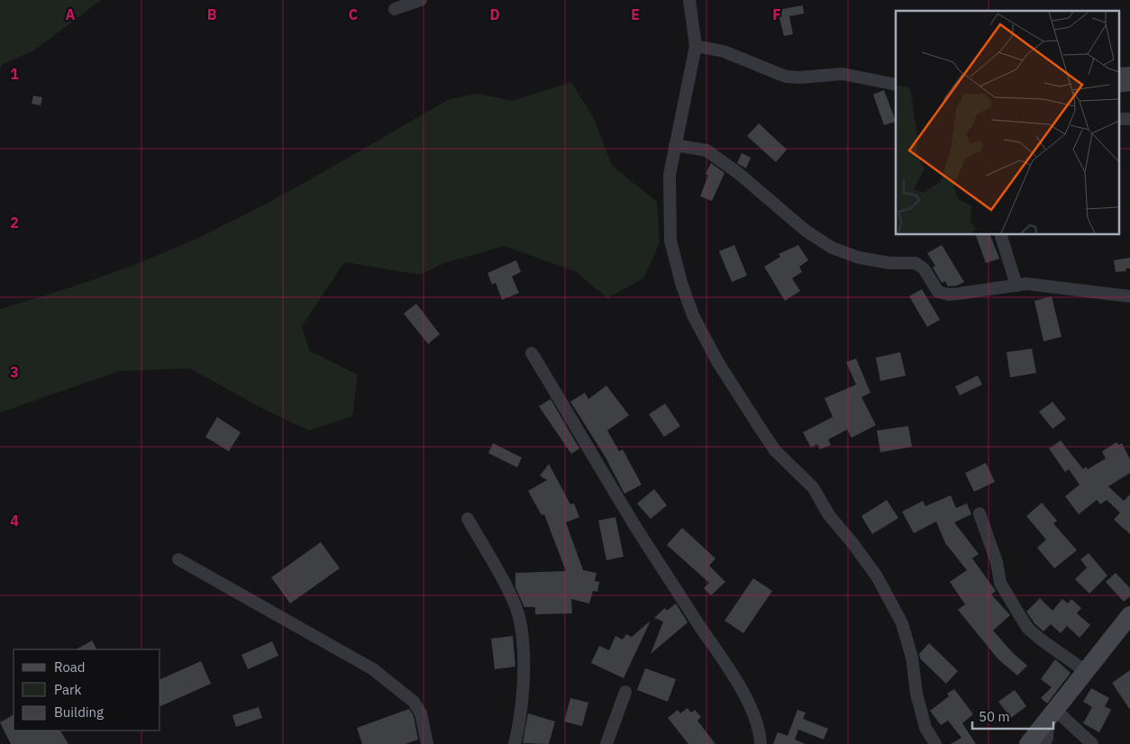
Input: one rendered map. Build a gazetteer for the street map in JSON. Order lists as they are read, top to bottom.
{
  "legend": ["Road", "Park", "Building"],
  "scale_bar": "50 m",
  "grid": {
    "columns": [
      "A",
      "B",
      "C",
      "D",
      "E",
      "F"
    ],
    "rows": [
      "1",
      "2",
      "3",
      "4"
    ]
  }
}
